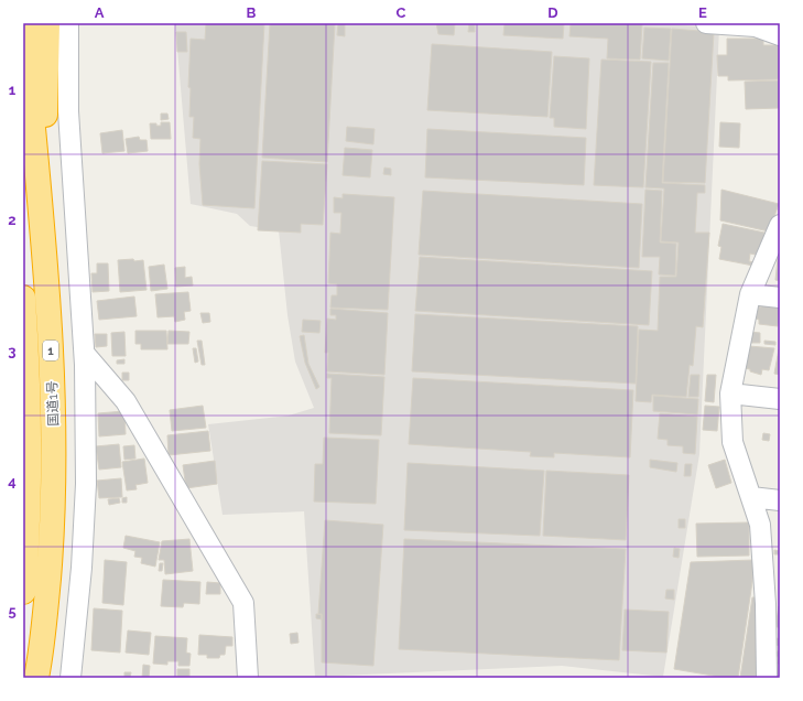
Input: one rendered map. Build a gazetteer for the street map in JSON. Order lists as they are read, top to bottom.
{
  "streets": {
    "highway": ["1", "国道1号"]
  },
  "crossings": [
    ["1", "国道1号"]
  ],
  "grid": {
    "columns": [
      "A",
      "B",
      "C",
      "D",
      "E"
    ],
    "rows": [
      "1",
      "2",
      "3",
      "4",
      "5"
    ]
  }
}
